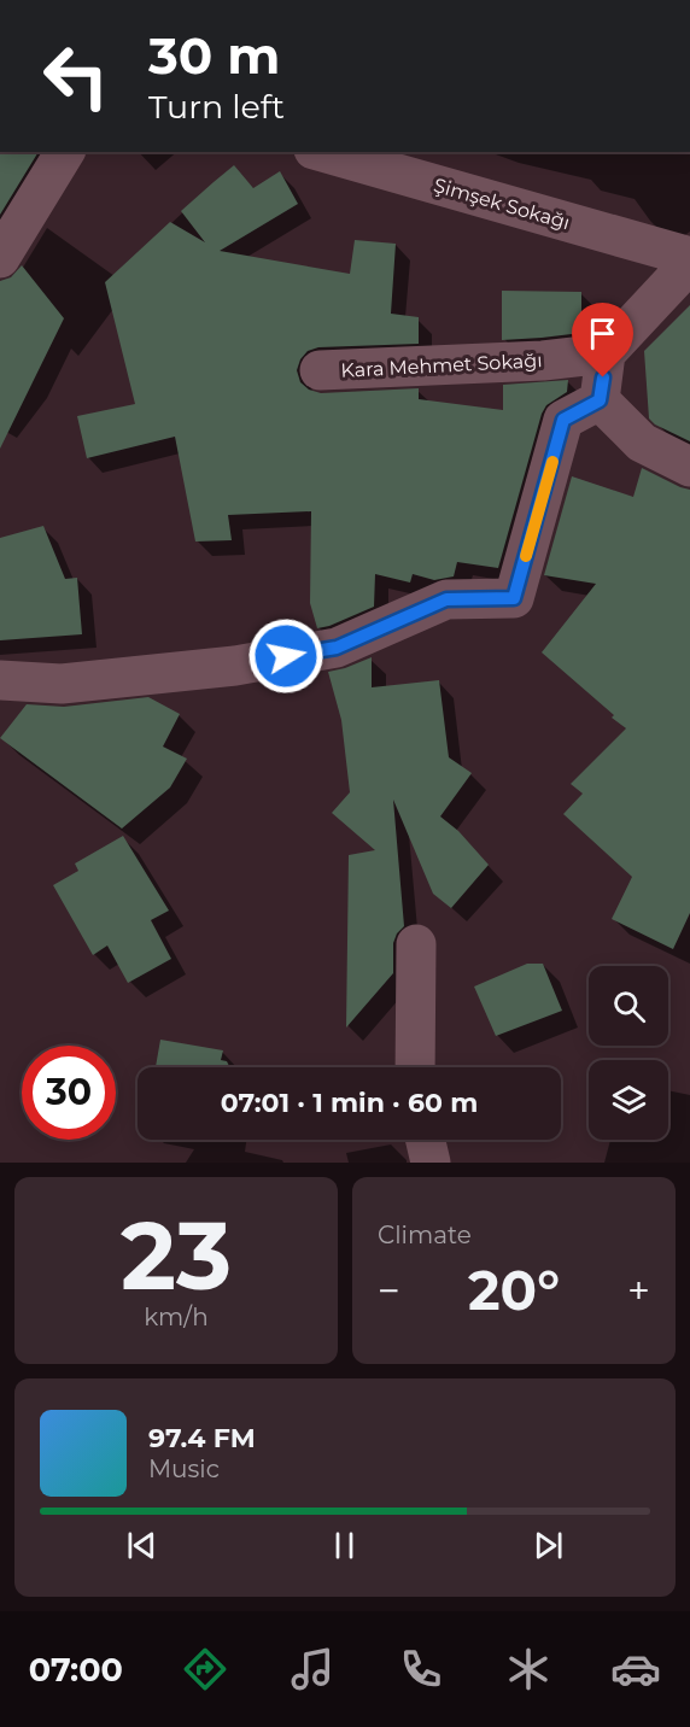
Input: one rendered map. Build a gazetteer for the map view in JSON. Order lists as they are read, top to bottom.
{
  "streets": {
    "street": ["Şimşek Sokağı", "Kara Mehmet Sokağı"]
  },
  "page": {
    "turn": ["30 m", "Turn left"],
    "limit": "30",
    "trip": "07:01 · 1 min · 60 m",
    "tile": [
      ["23", "km/h"],
      "Climate"
    ],
    "heat": ["−", "20°", "+"],
    "song": ["97.4 FM", "Music"],
    "tabs": "07:00"
  }
}
